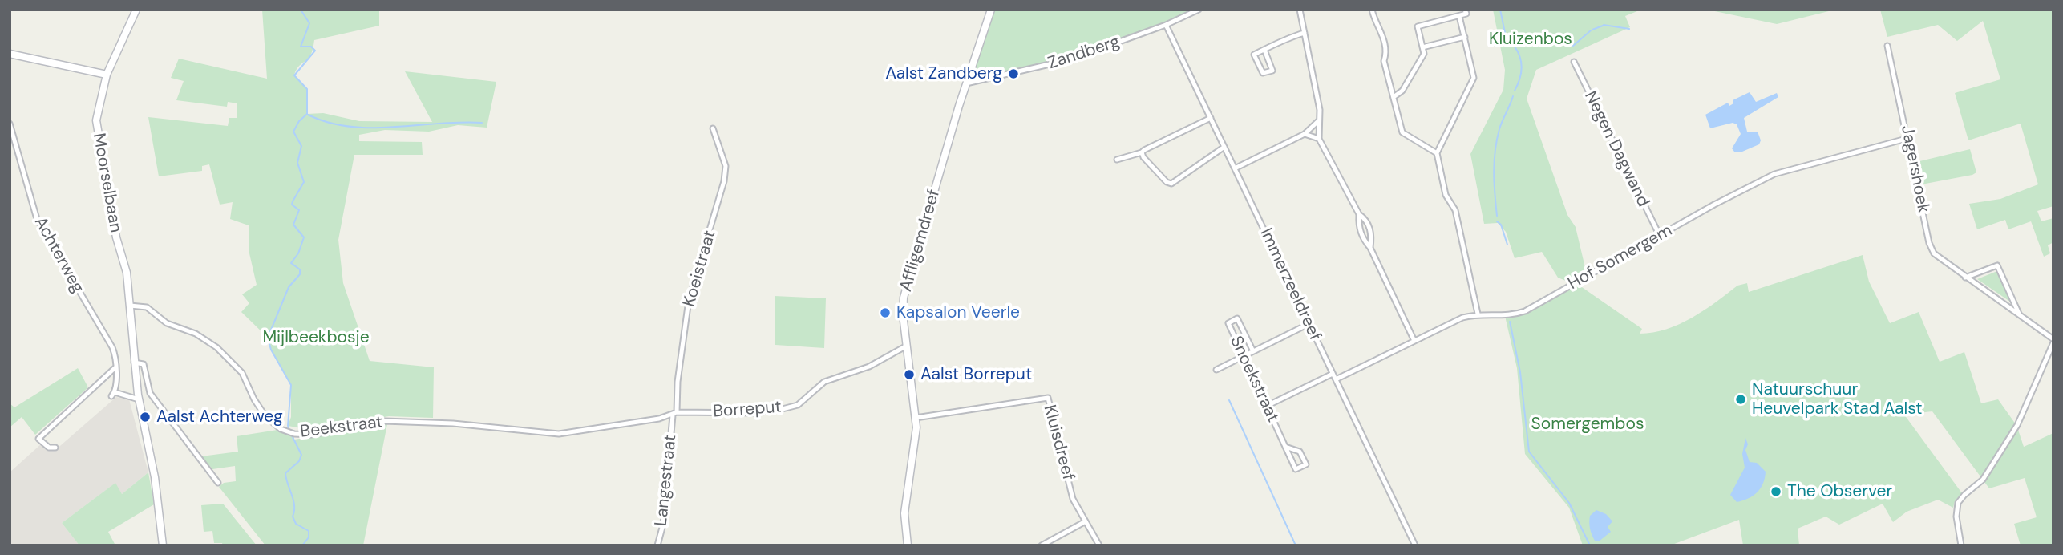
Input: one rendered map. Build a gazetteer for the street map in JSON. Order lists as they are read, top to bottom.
{
  "streets": {
    "street": [
      "Zandberg",
      "Negen Dagwand",
      "Jagershoek",
      "Moorselbaan",
      "Affligemdreef",
      "Achterweg",
      "Hof Somergem",
      "Koeistraat",
      "Immerzeeldreef",
      "Snoekstraat",
      "Borreput",
      "Beekstraat",
      "Kluisdreef",
      "Langestraat"
    ]
  },
  "crossings": [
    ["Zandberg", "Affligemdreef"],
    ["Zandberg", "Immerzeeldreef"],
    ["Negen Dagwand", "Hof Somergem"],
    ["Jagershoek", "Hof Somergem"],
    ["Moorselbaan", "Beekstraat"],
    ["Affligemdreef", "Borreput"],
    ["Affligemdreef", "Kluisdreef"],
    ["Hof Somergem", "Immerzeeldreef"],
    ["Koeistraat", "Borreput"],
    ["Koeistraat", "Beekstraat"],
    ["Koeistraat", "Langestraat"],
    ["Borreput", "Beekstraat"],
    ["Borreput", "Langestraat"],
    ["Beekstraat", "Langestraat"]
  ],
  "parks": ["Kluizenbos", "Mijlbeekbosje", "Somergembos"],
  "places": [
    "Aalst Zandberg",
    "Kapsalon Veerle",
    "Aalst Borreput",
    "Natuurschuur Heuvelpark Stad Aalst",
    "Aalst Achterweg",
    "The Observer"
  ]
}
